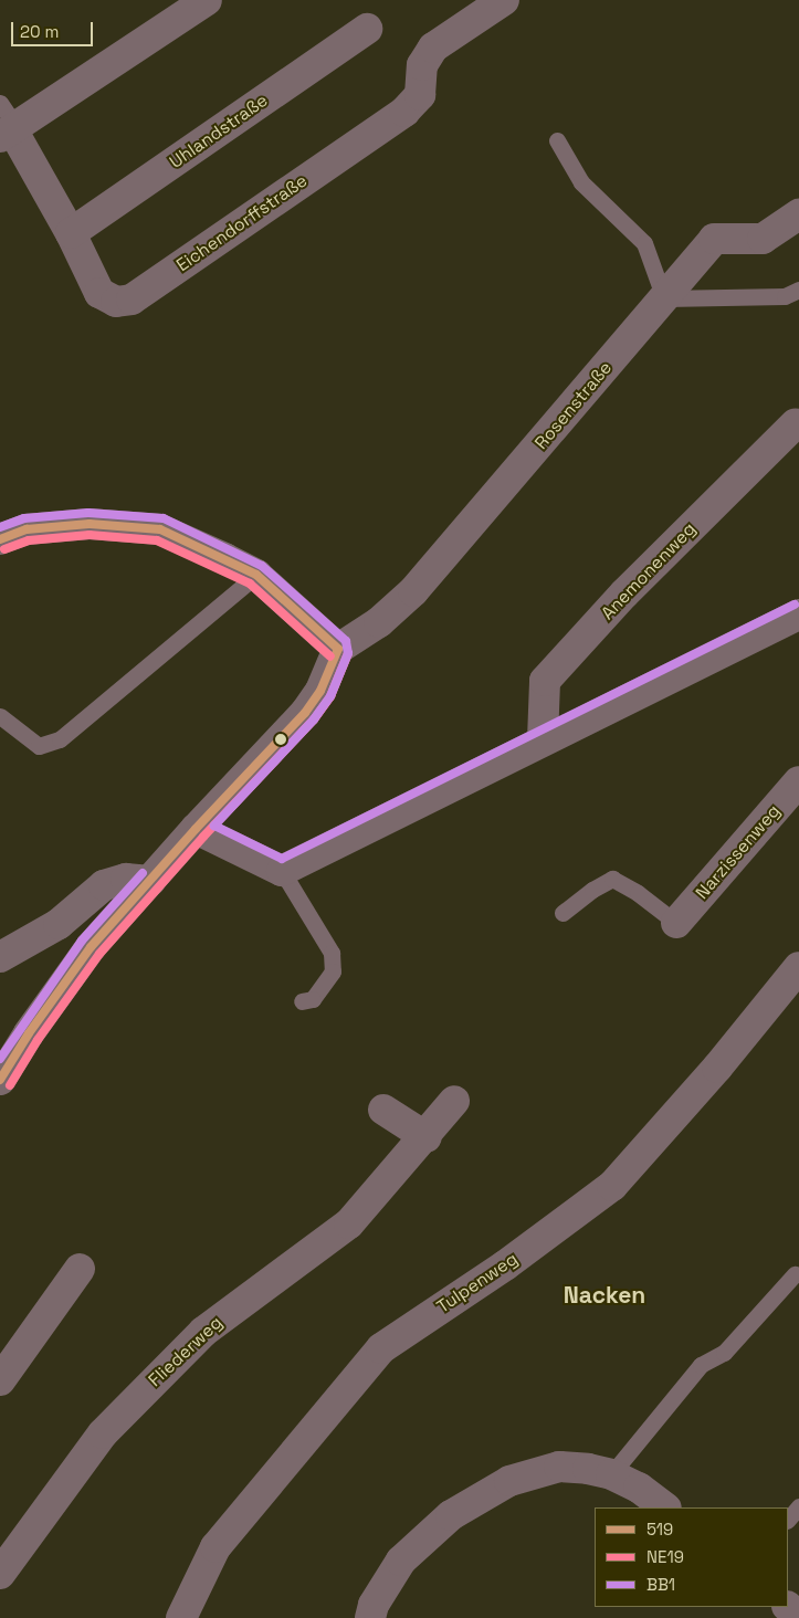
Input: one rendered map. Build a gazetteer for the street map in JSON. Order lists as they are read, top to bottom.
{
  "streets": {
    "street": [
      "Uhlandstraße",
      "Eichendorffstraße",
      "Rosenstraße",
      "Anemonenweg",
      "Narzissenweg",
      "Tulpenweg",
      "Fliederweg"
    ]
  },
  "crossings": [
    ["Uhlandstraße", "Eichendorffstraße"]
  ],
  "districts": ["Nacken"],
  "lines": ["transit line BB1", "transit line 519", "transit line NE19"],
  "legend": ["519", "NE19", "BB1"],
  "scale_bar": "20 m"
}
